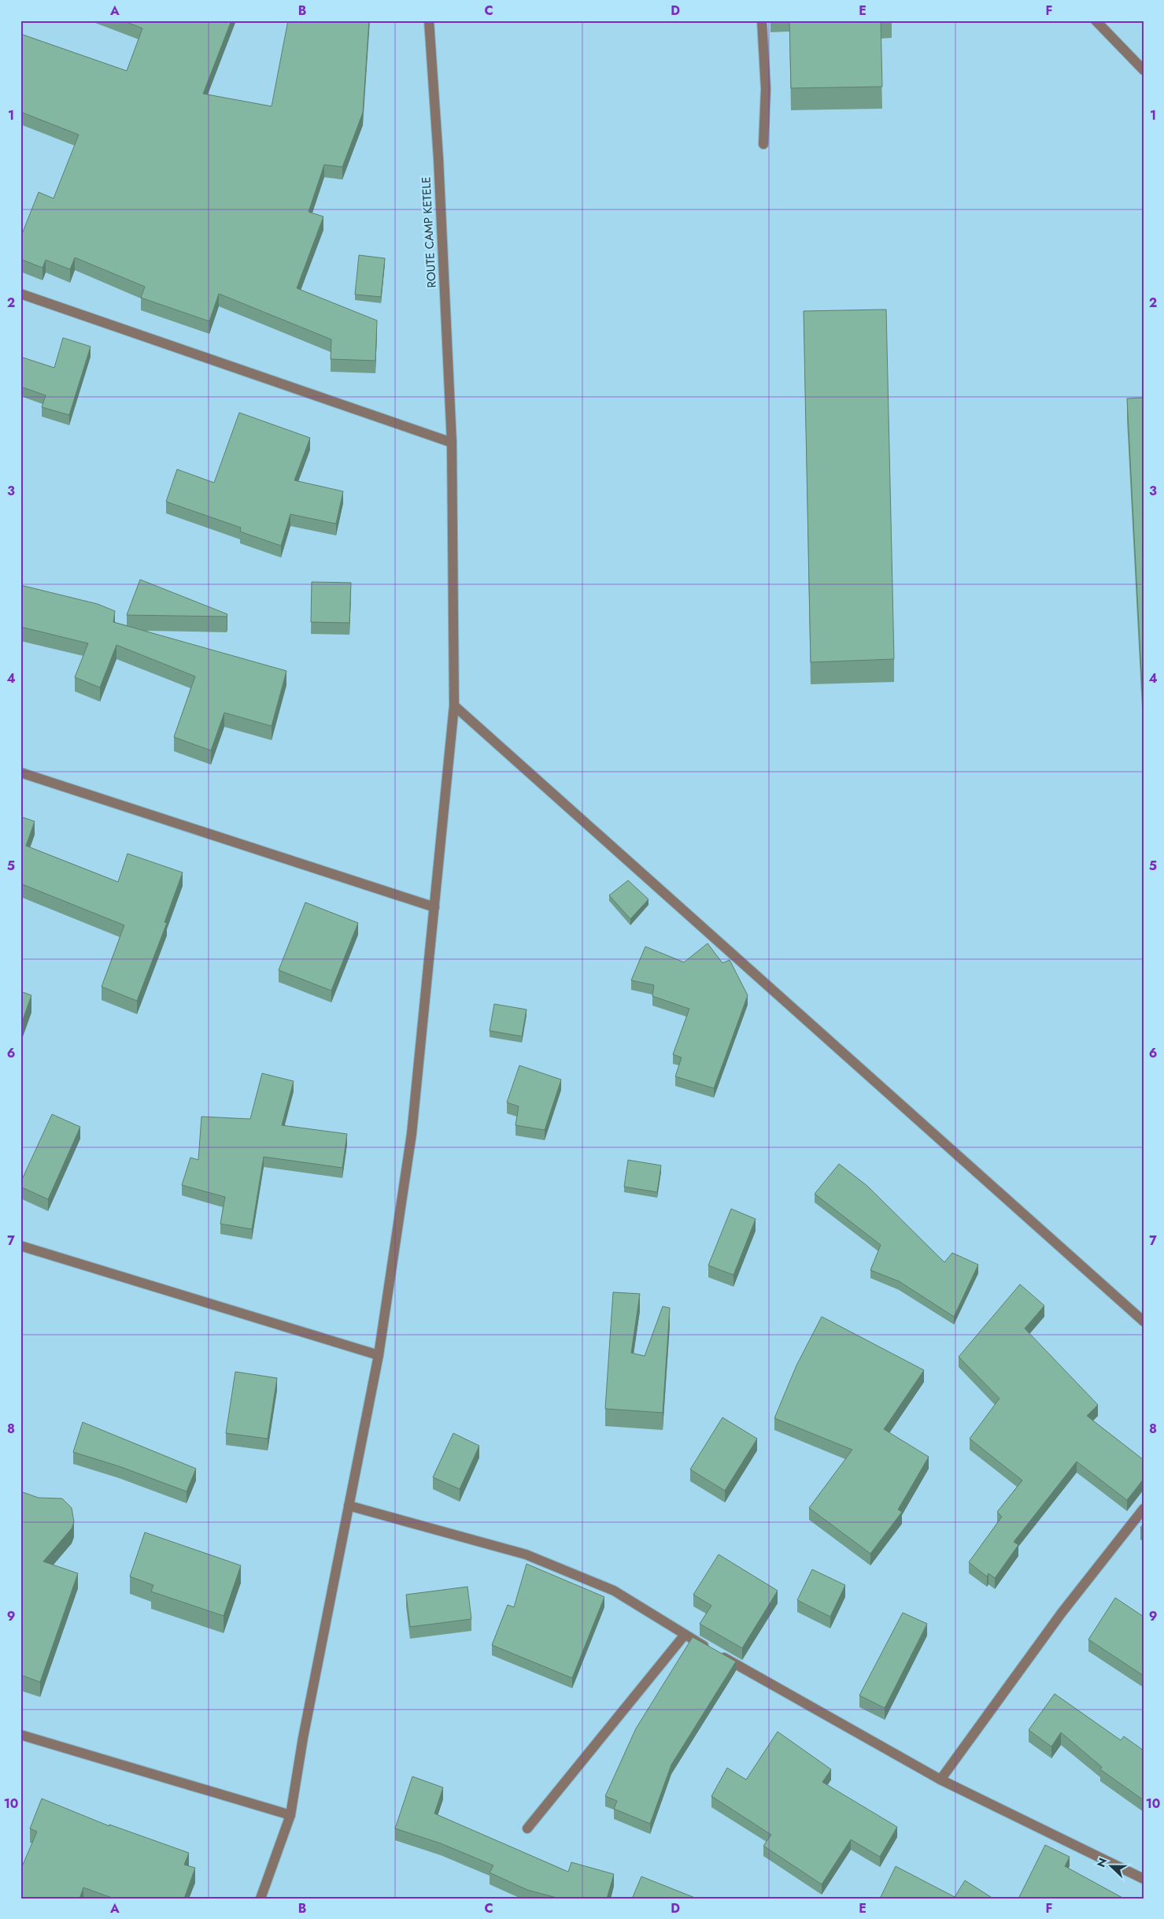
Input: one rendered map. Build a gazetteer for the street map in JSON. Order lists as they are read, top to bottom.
{
  "streets": {
    "street": ["ROUTE CAMP KETELE"]
  },
  "north": "left",
  "grid": {
    "columns": [
      "A",
      "B",
      "C",
      "D",
      "E",
      "F"
    ],
    "rows": [
      "1",
      "2",
      "3",
      "4",
      "5",
      "6",
      "7",
      "8",
      "9",
      "10"
    ]
  }
}
